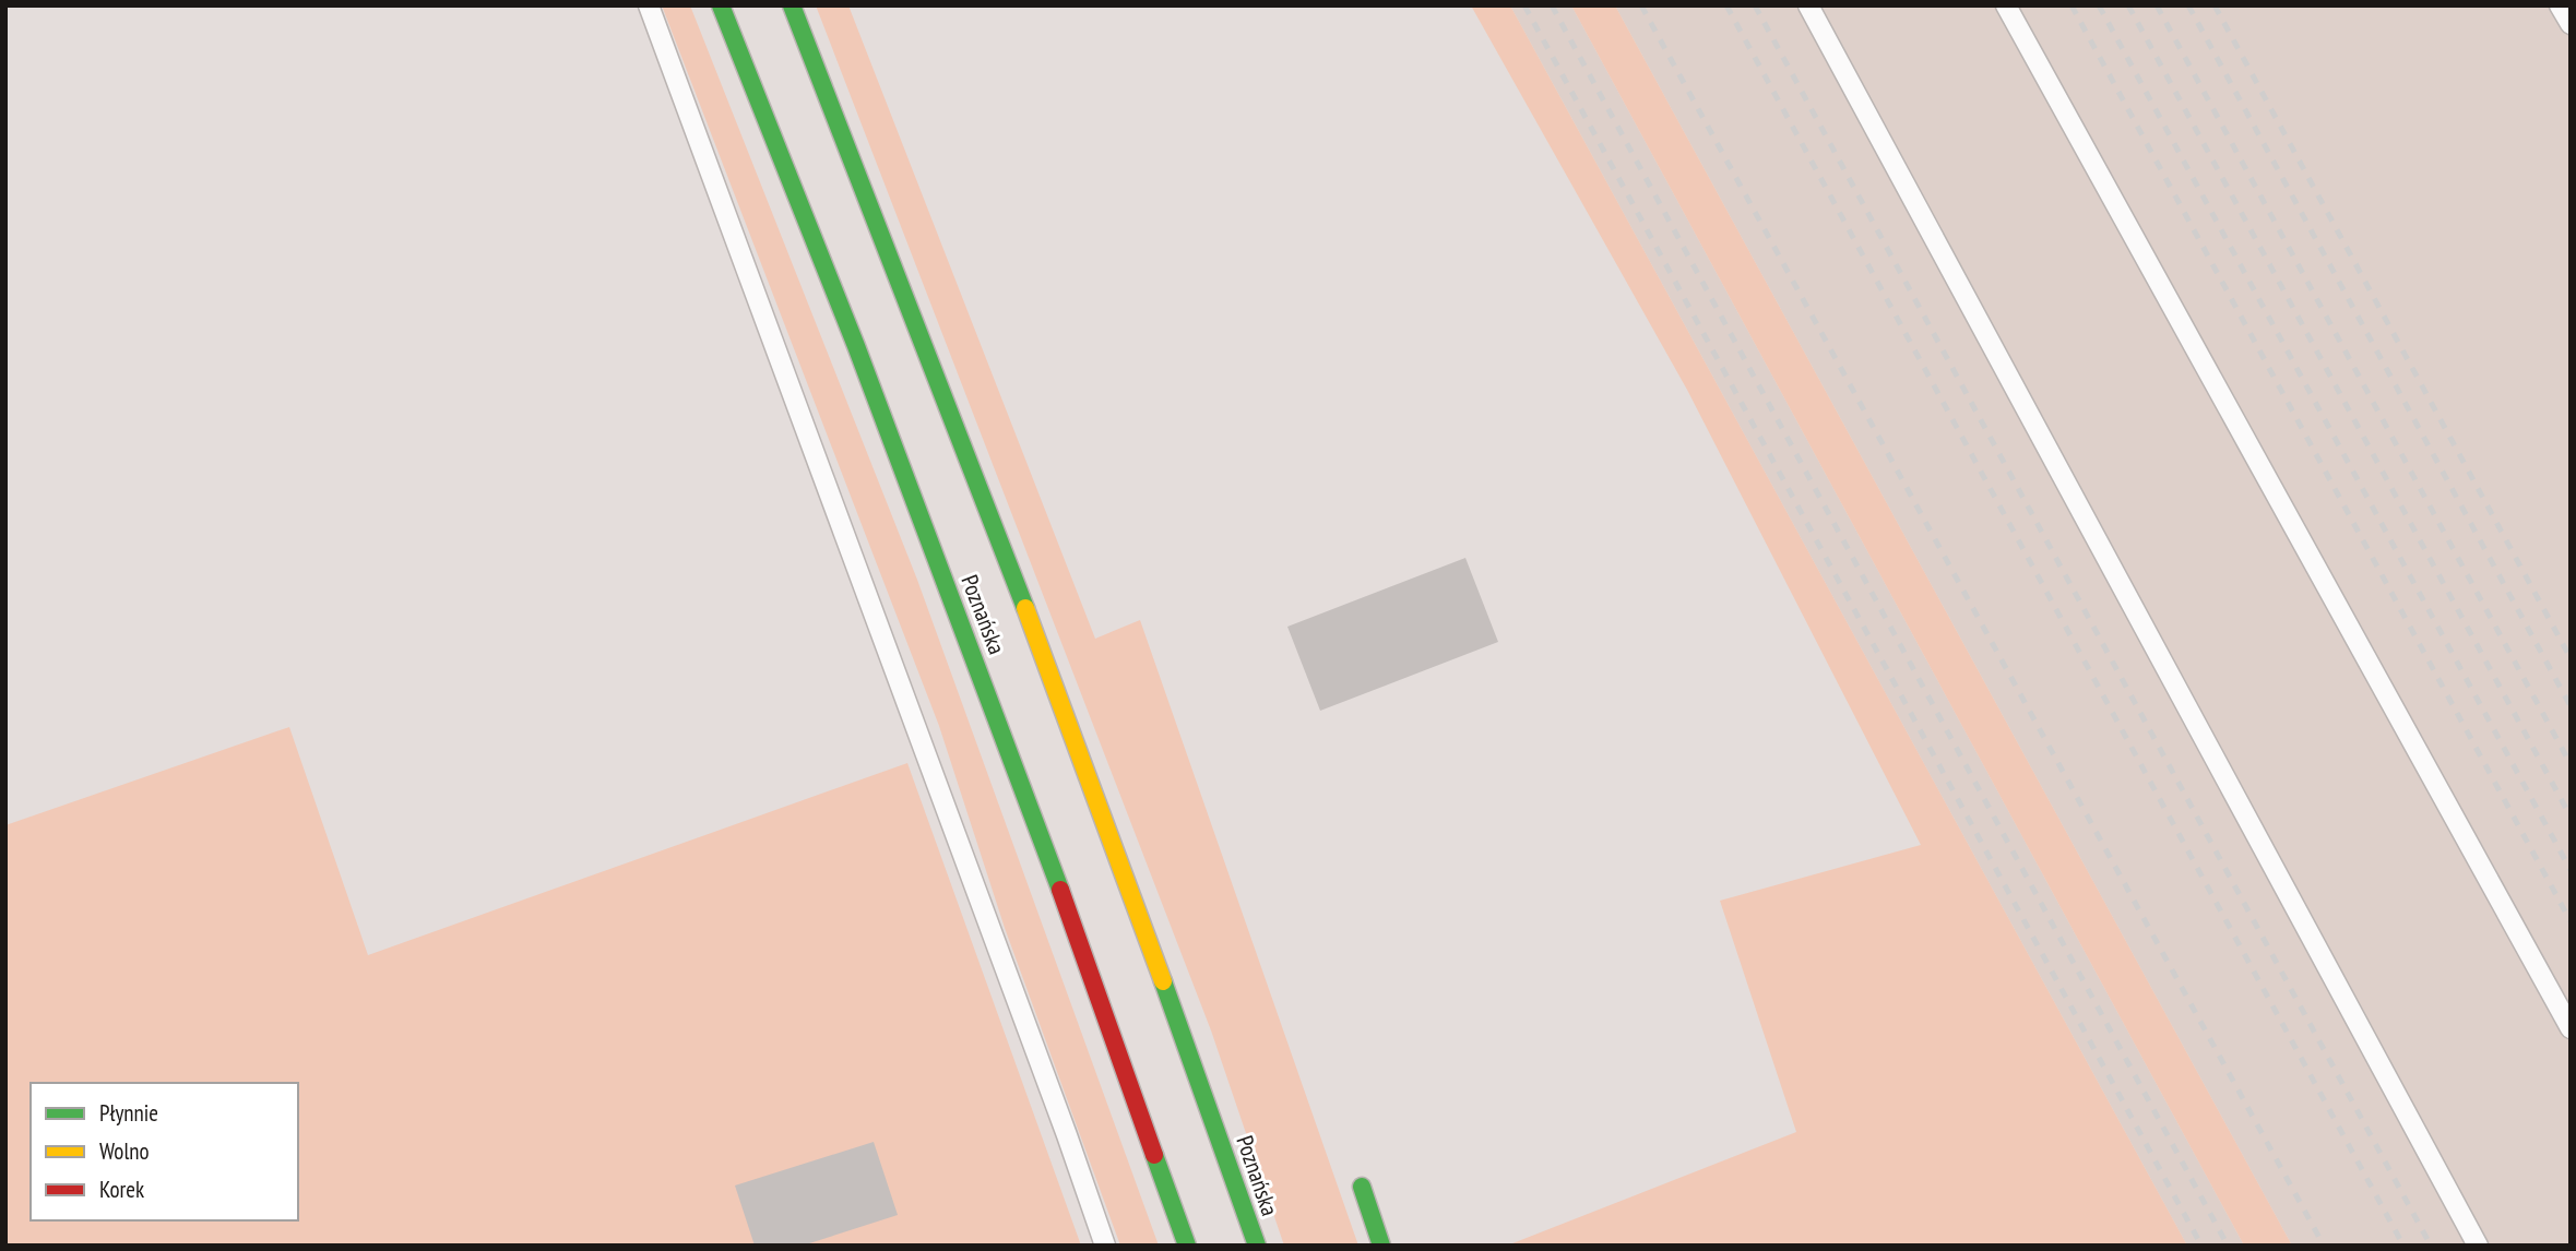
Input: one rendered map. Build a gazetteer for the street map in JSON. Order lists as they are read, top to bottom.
{
  "streets": {
    "main road": ["Poznańska"]
  },
  "legend": ["Płynnie", "Wolno", "Korek"]
}
